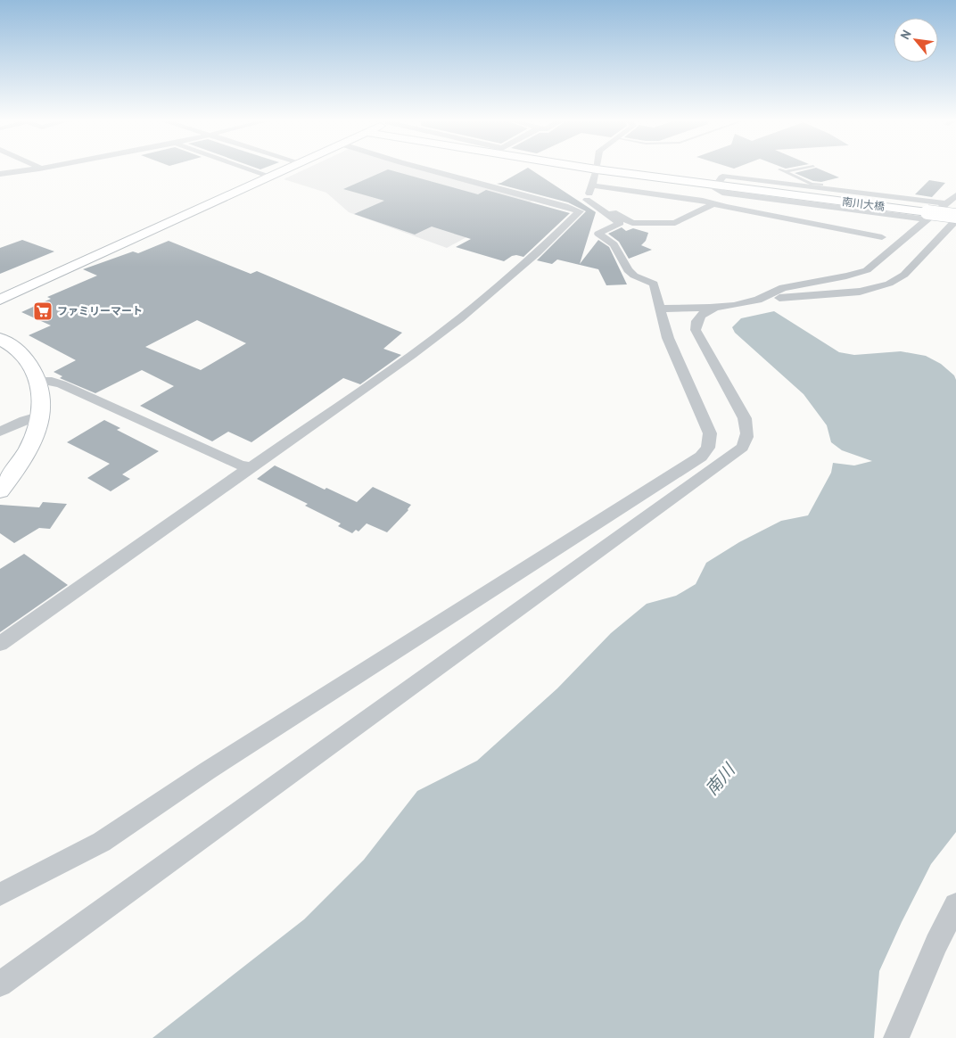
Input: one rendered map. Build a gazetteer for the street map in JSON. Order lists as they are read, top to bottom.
{
  "streets": {
    "street": ["南川大橋"]
  },
  "water": ["南川"],
  "places": {
    "supermarket": ["ファミリーマート"]
  },
  "north": "top left"
}
